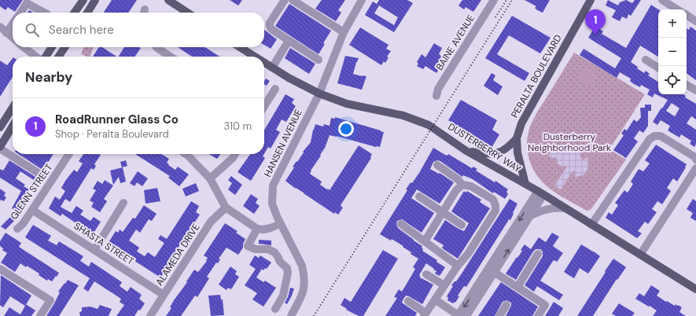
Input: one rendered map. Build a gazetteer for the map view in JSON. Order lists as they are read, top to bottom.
{
  "streets": {
    "main road": ["PERALTA BOULEVARD", "DUSTERBERRY WAY"],
    "street": [
      "BAINE AVENUE",
      "HANSEN AVENUE",
      "GLENN STREET",
      "SHASTA STREET",
      "ALAMEDA DRIVE"
    ]
  },
  "crossings": [
    ["PERALTA BOULEVARD", "DUSTERBERRY WAY"],
    ["HANSEN AVENUE", "DUSTERBERRY WAY"],
    ["GLENN STREET", "SHASTA STREET"],
    ["SHASTA STREET", "ALAMEDA DRIVE"]
  ],
  "parks": ["Dusterberry Neighborhood Park"],
  "page": {
    "map_buttons": ["+", "−"],
    "pins": "1",
    "search": "Search here",
    "heading": "Nearby",
    "list": [
      {
        "mark": "1",
        "name": "RoadRunner Glass Co",
        "note": "Shop · Peralta Boulevard",
        "value": "310 m"
      }
    ]
  }
}
